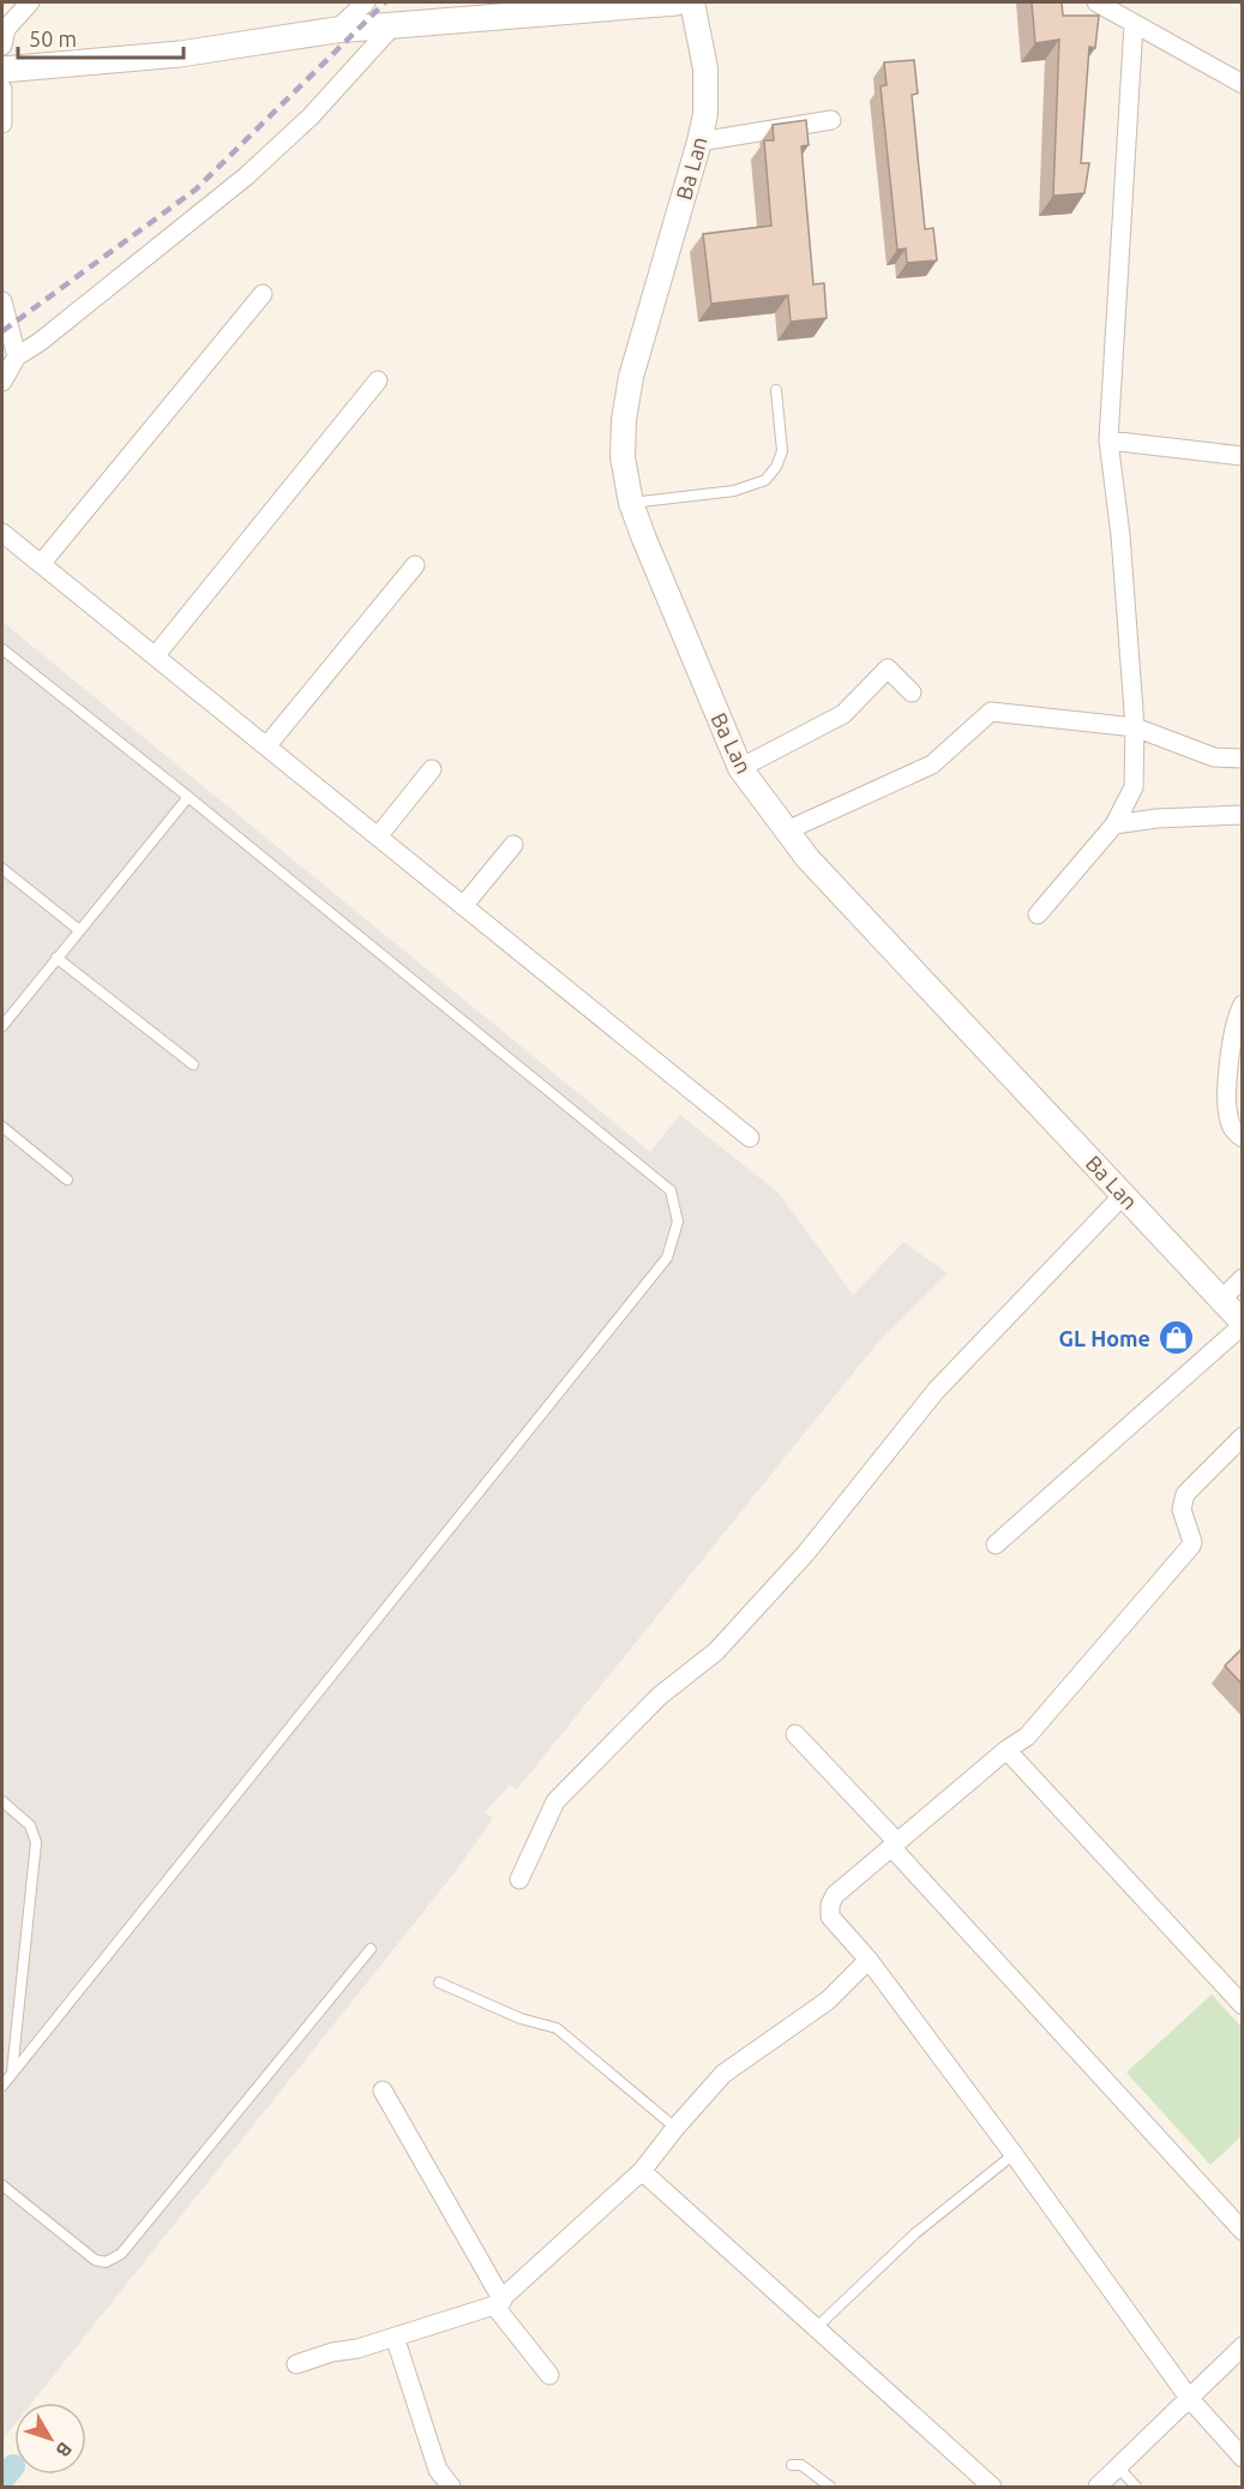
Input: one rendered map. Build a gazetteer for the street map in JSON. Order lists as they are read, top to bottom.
{
  "streets": {
    "street": ["Ba Lan"]
  },
  "places": {
    "shop": ["GL Home"]
  },
  "scale_bar": "50 m",
  "north": "bottom right"
}
